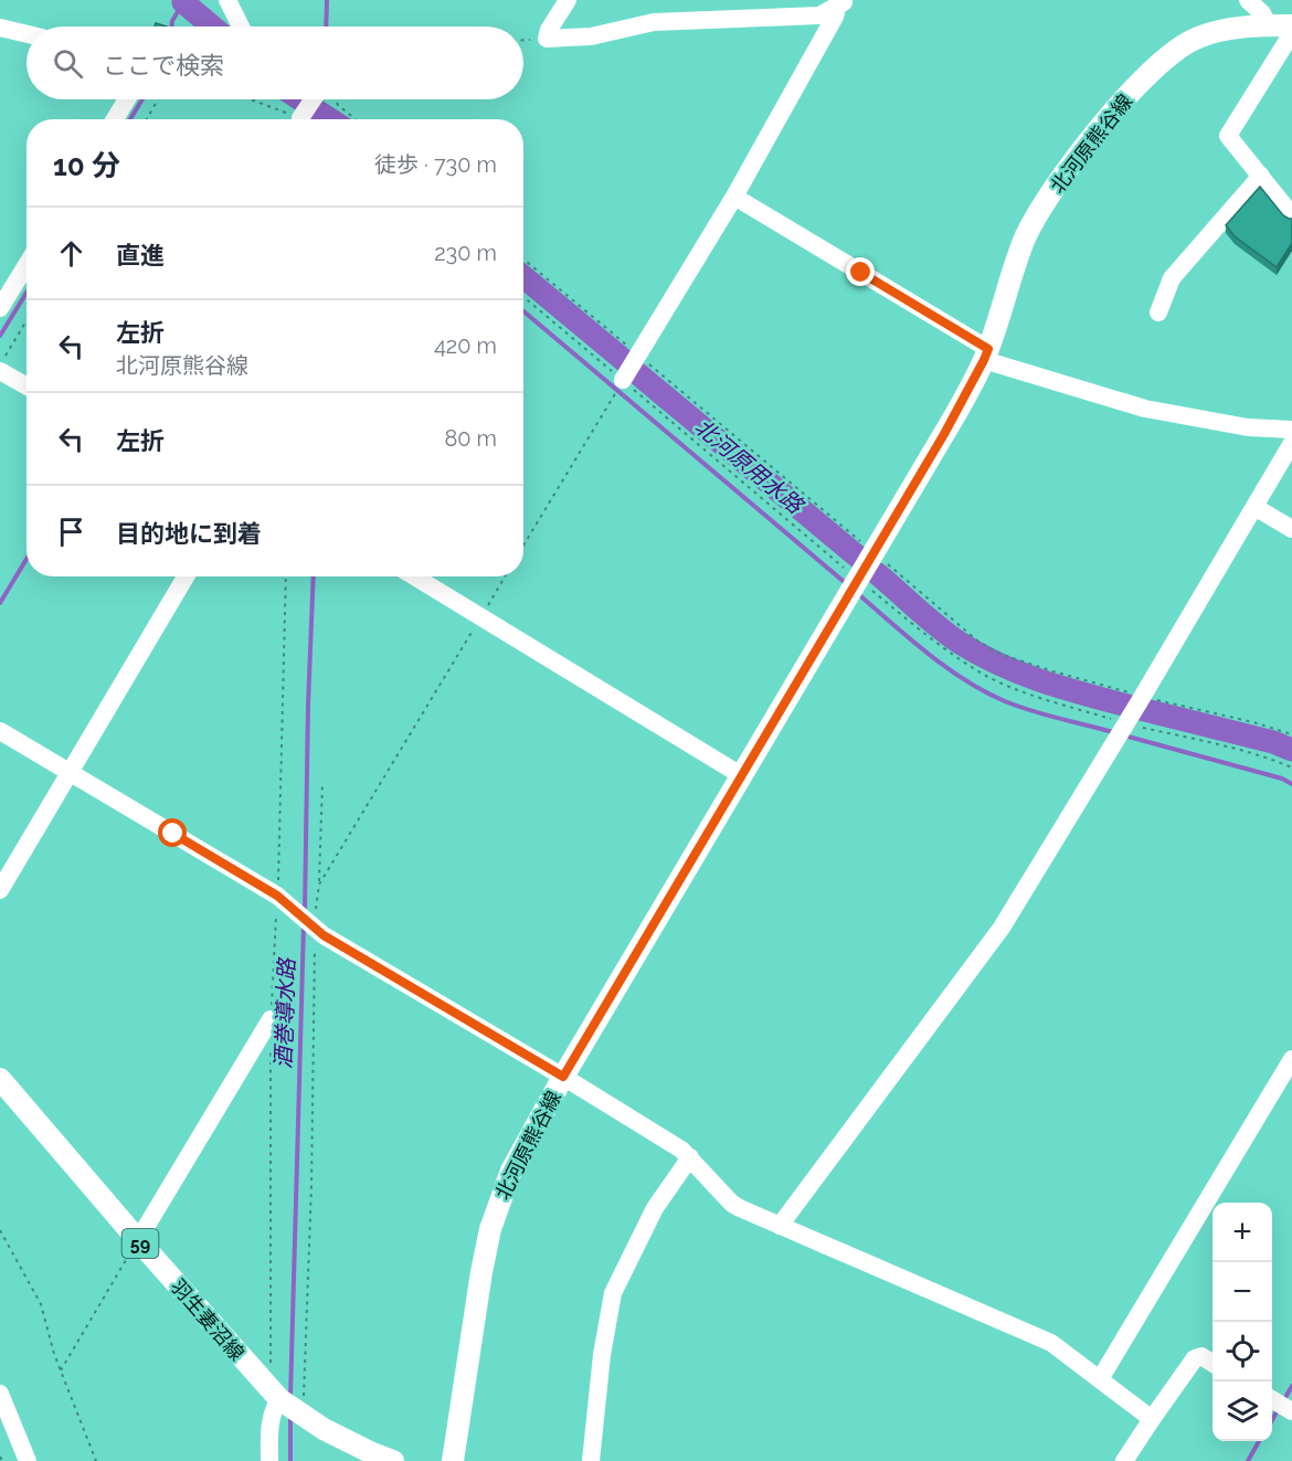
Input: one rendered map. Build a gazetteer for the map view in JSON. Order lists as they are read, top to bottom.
{
  "streets": {
    "main road": ["北河原熊谷線", "59", "羽生妻沼線"]
  },
  "water": ["北河原用水路", "酒巻導水路"],
  "page": {
    "search": "ここで検索",
    "heading": ["10 分", "徒歩 · 730 m"],
    "list": [
      ["直進", "230 m"],
      ["左折", "北河原熊谷線", "420 m"],
      ["左折", "80 m"],
      "目的地に到着"
    ],
    "map_buttons": ["+", "−"]
  }
}
